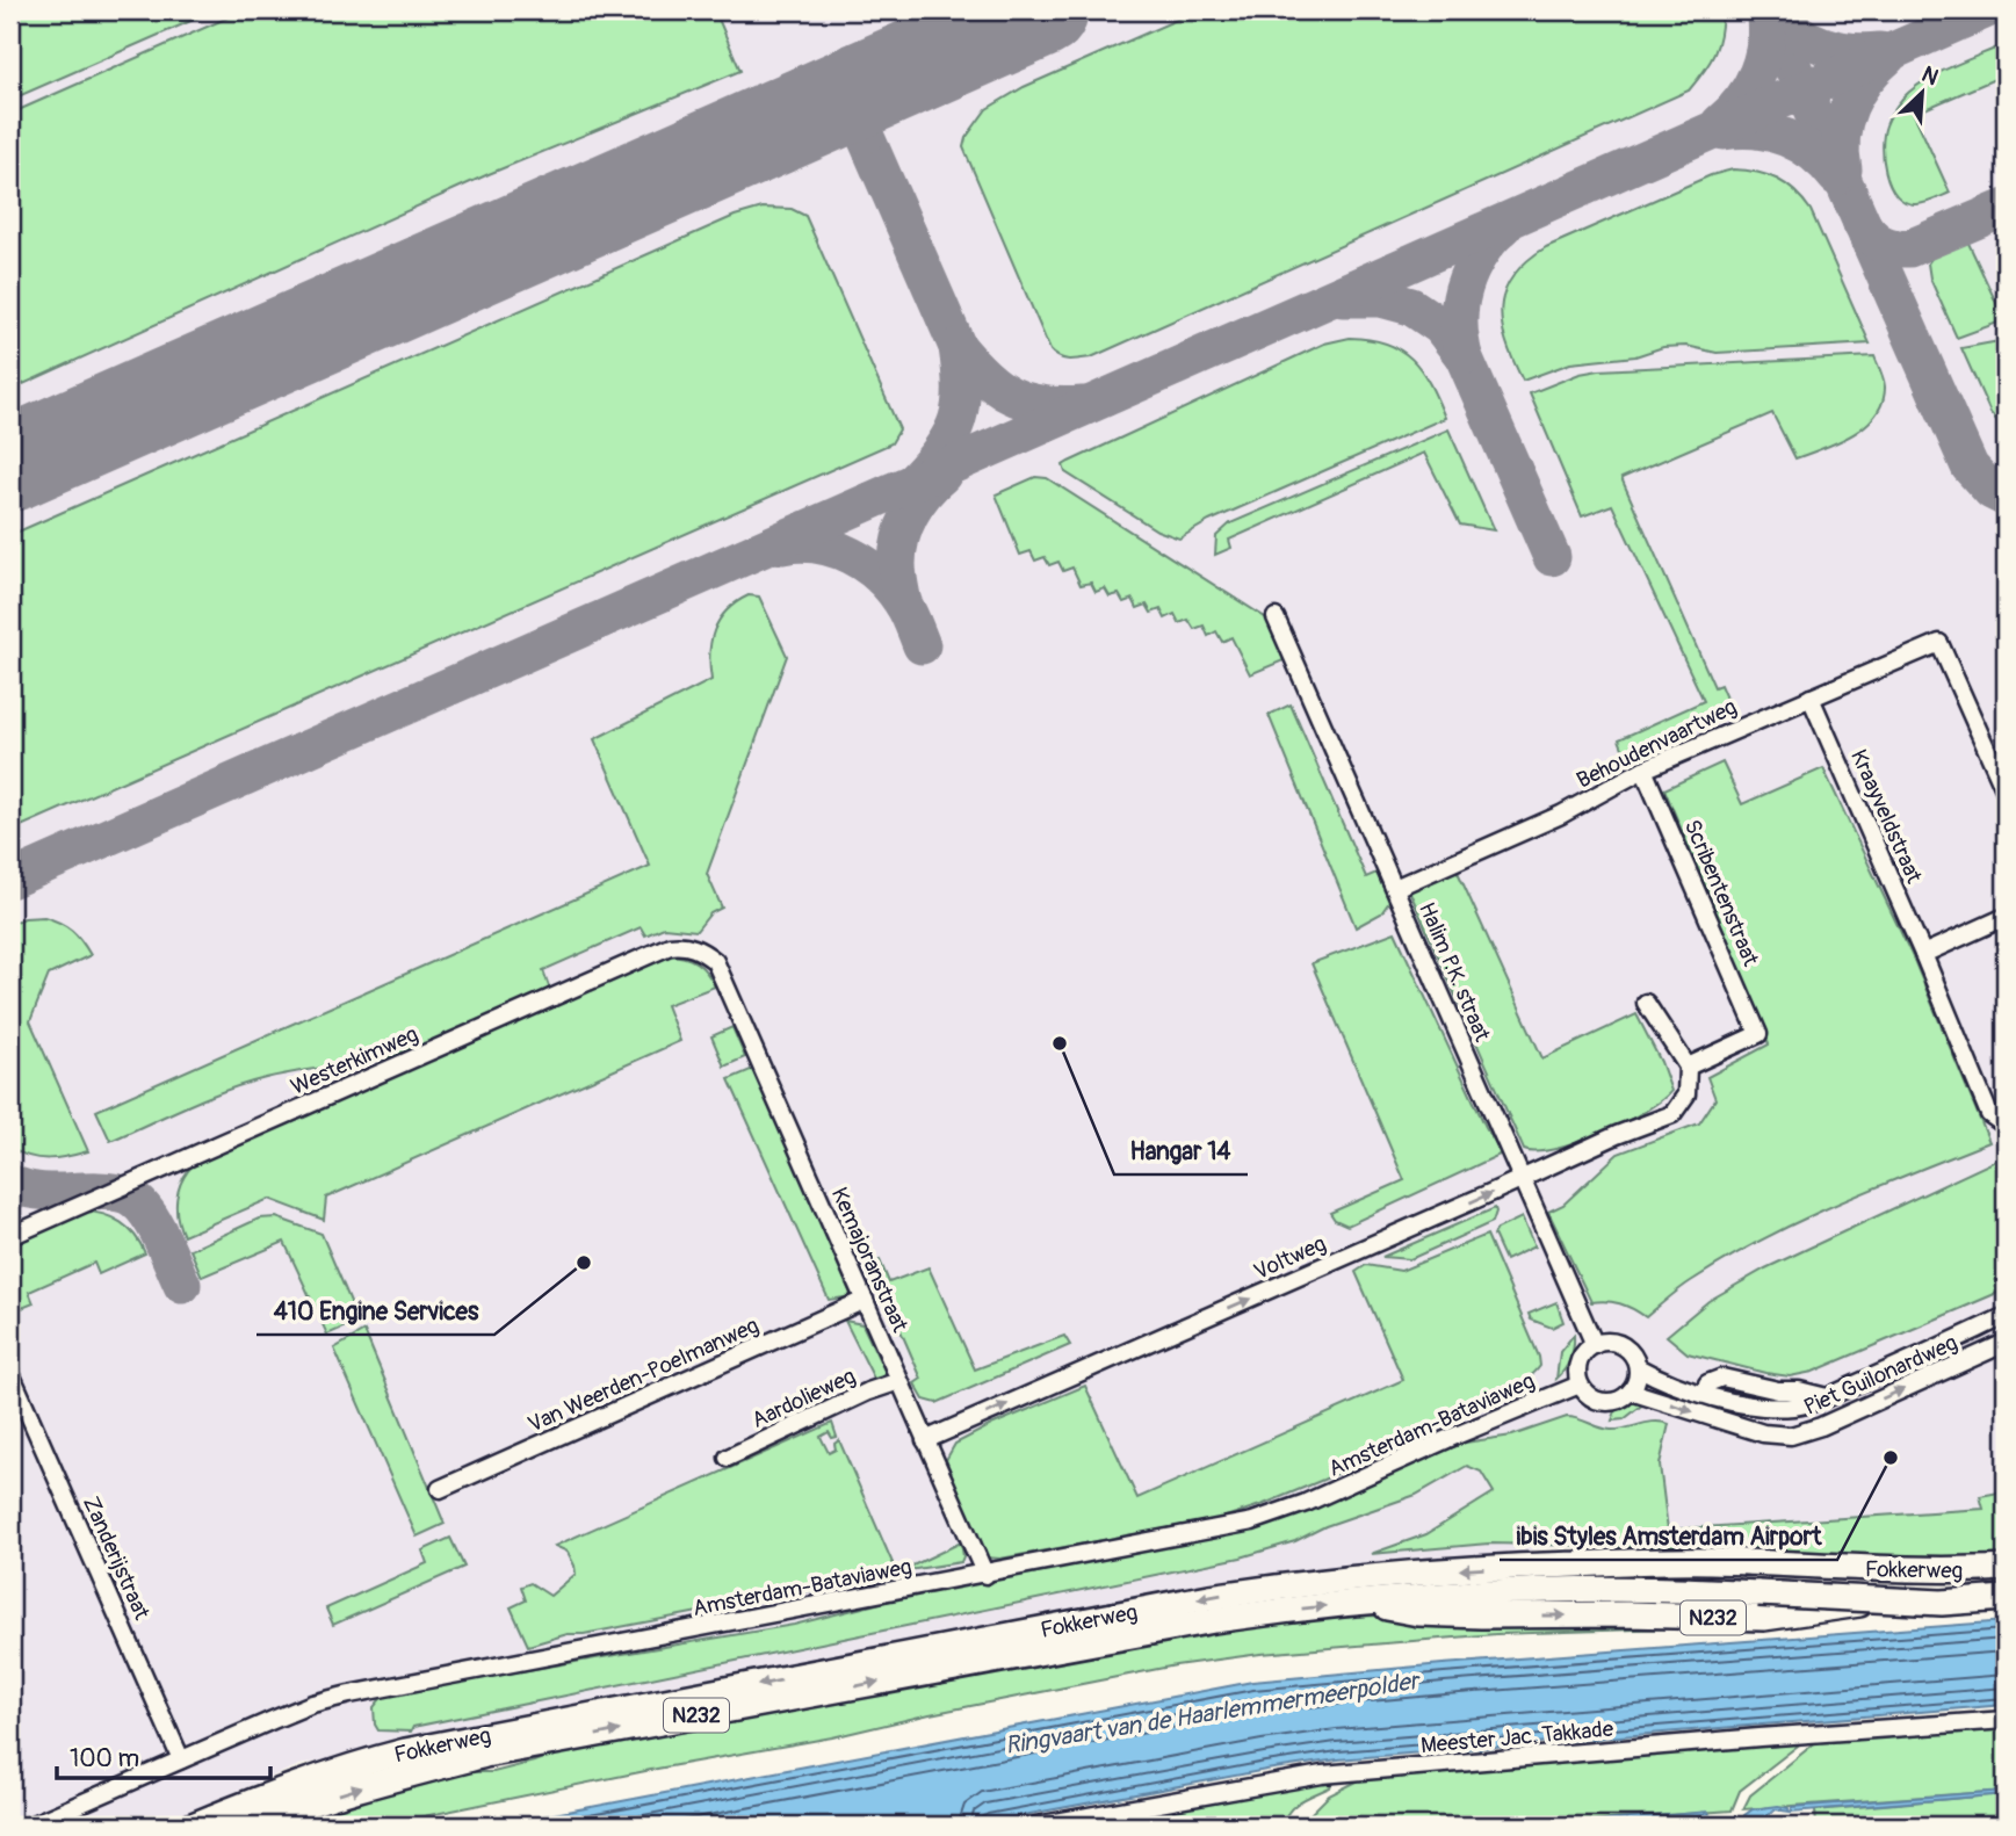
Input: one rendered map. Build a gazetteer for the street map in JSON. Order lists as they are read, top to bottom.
{
  "streets": {
    "main road": ["Fokkerweg", "N232"],
    "street": [
      "Behoudenvaartweg",
      "Kraayveldstraat",
      "Scribentenstraat",
      "Halim P.K. straat",
      "Westerkimweg",
      "Voltweg",
      "Kemajoranstraat",
      "Van Weerden-Poelmanweg",
      "Piet Guilonardweg",
      "Aardolieweg",
      "Amsterdam-Bataviaweg",
      "Zanderijstraat",
      "Meester Jac. Takkade"
    ]
  },
  "crossings": [
    ["Behoudenvaartweg", "Kraayveldstraat"],
    ["Behoudenvaartweg", "Scribentenstraat"],
    ["Behoudenvaartweg", "Halim P.K. straat"],
    ["Scribentenstraat", "Voltweg"],
    ["Halim P.K. straat", "Voltweg"],
    ["Halim P.K. straat", "Piet Guilonardweg"],
    ["Halim P.K. straat", "Amsterdam-Bataviaweg"],
    ["Westerkimweg", "Kemajoranstraat"],
    ["Voltweg", "Kemajoranstraat"],
    ["Kemajoranstraat", "Van Weerden-Poelmanweg"],
    ["Kemajoranstraat", "Aardolieweg"],
    ["Kemajoranstraat", "Amsterdam-Bataviaweg"],
    ["Piet Guilonardweg", "Amsterdam-Bataviaweg"],
    ["Amsterdam-Bataviaweg", "Zanderijstraat"],
    ["Fokkerweg", "N232"]
  ],
  "one_way": ["Voltweg"],
  "water": ["Ringvaart van de Haarlemmermeerpolder"],
  "places": ["Hangar 14", "410 Engine Services", "ibis Styles Amsterdam Airport"],
  "scale_bar": "100 m",
  "north": "top right"
}
